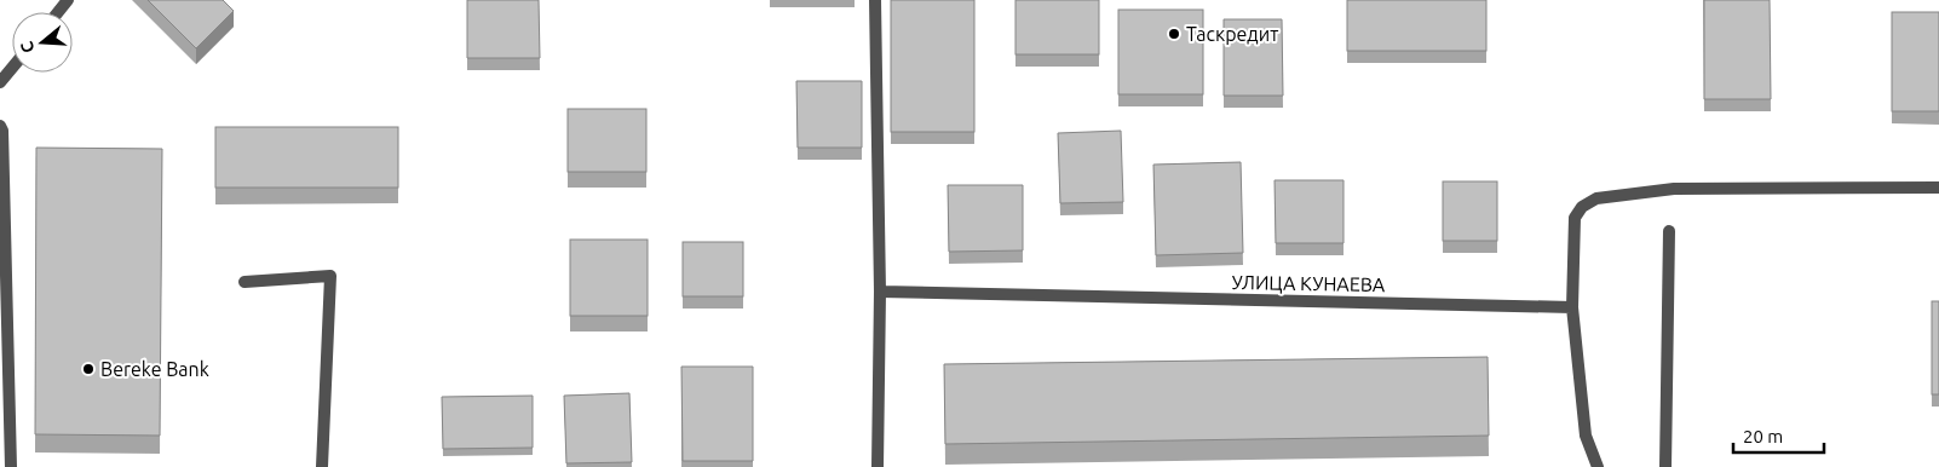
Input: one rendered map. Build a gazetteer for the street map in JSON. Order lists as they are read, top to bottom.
{
  "streets": {
    "street": ["УЛИЦА КУНАЕВА"]
  },
  "places": ["Таскредит", "Bereke Bank"],
  "scale_bar": "20 m",
  "north": "left"
}
